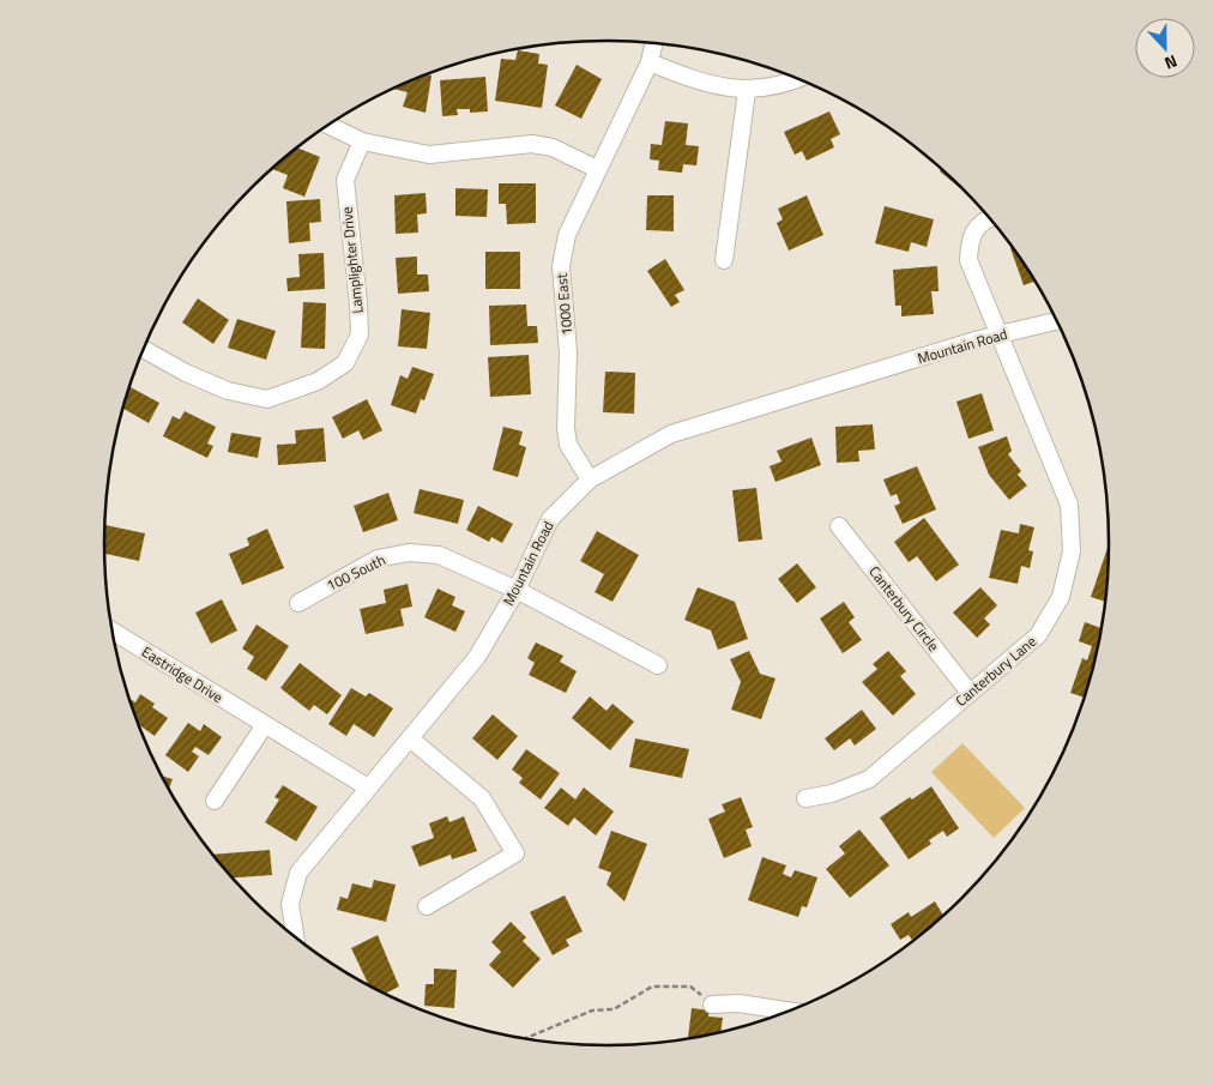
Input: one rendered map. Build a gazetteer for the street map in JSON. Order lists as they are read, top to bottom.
{
  "streets": {
    "street": [
      "Lamplighter Drive",
      "1000 East",
      "Mountain Road",
      "100 South",
      "Canterbury Circle",
      "Canterbury Lane",
      "Eastridge Drive"
    ]
  },
  "crossings": [
    ["1000 East", "Mountain Road"],
    ["Mountain Road", "100 South"],
    ["Mountain Road", "Canterbury Lane"],
    ["Mountain Road", "Eastridge Drive"],
    ["Canterbury Circle", "Canterbury Lane"]
  ],
  "north": "bottom"
}
